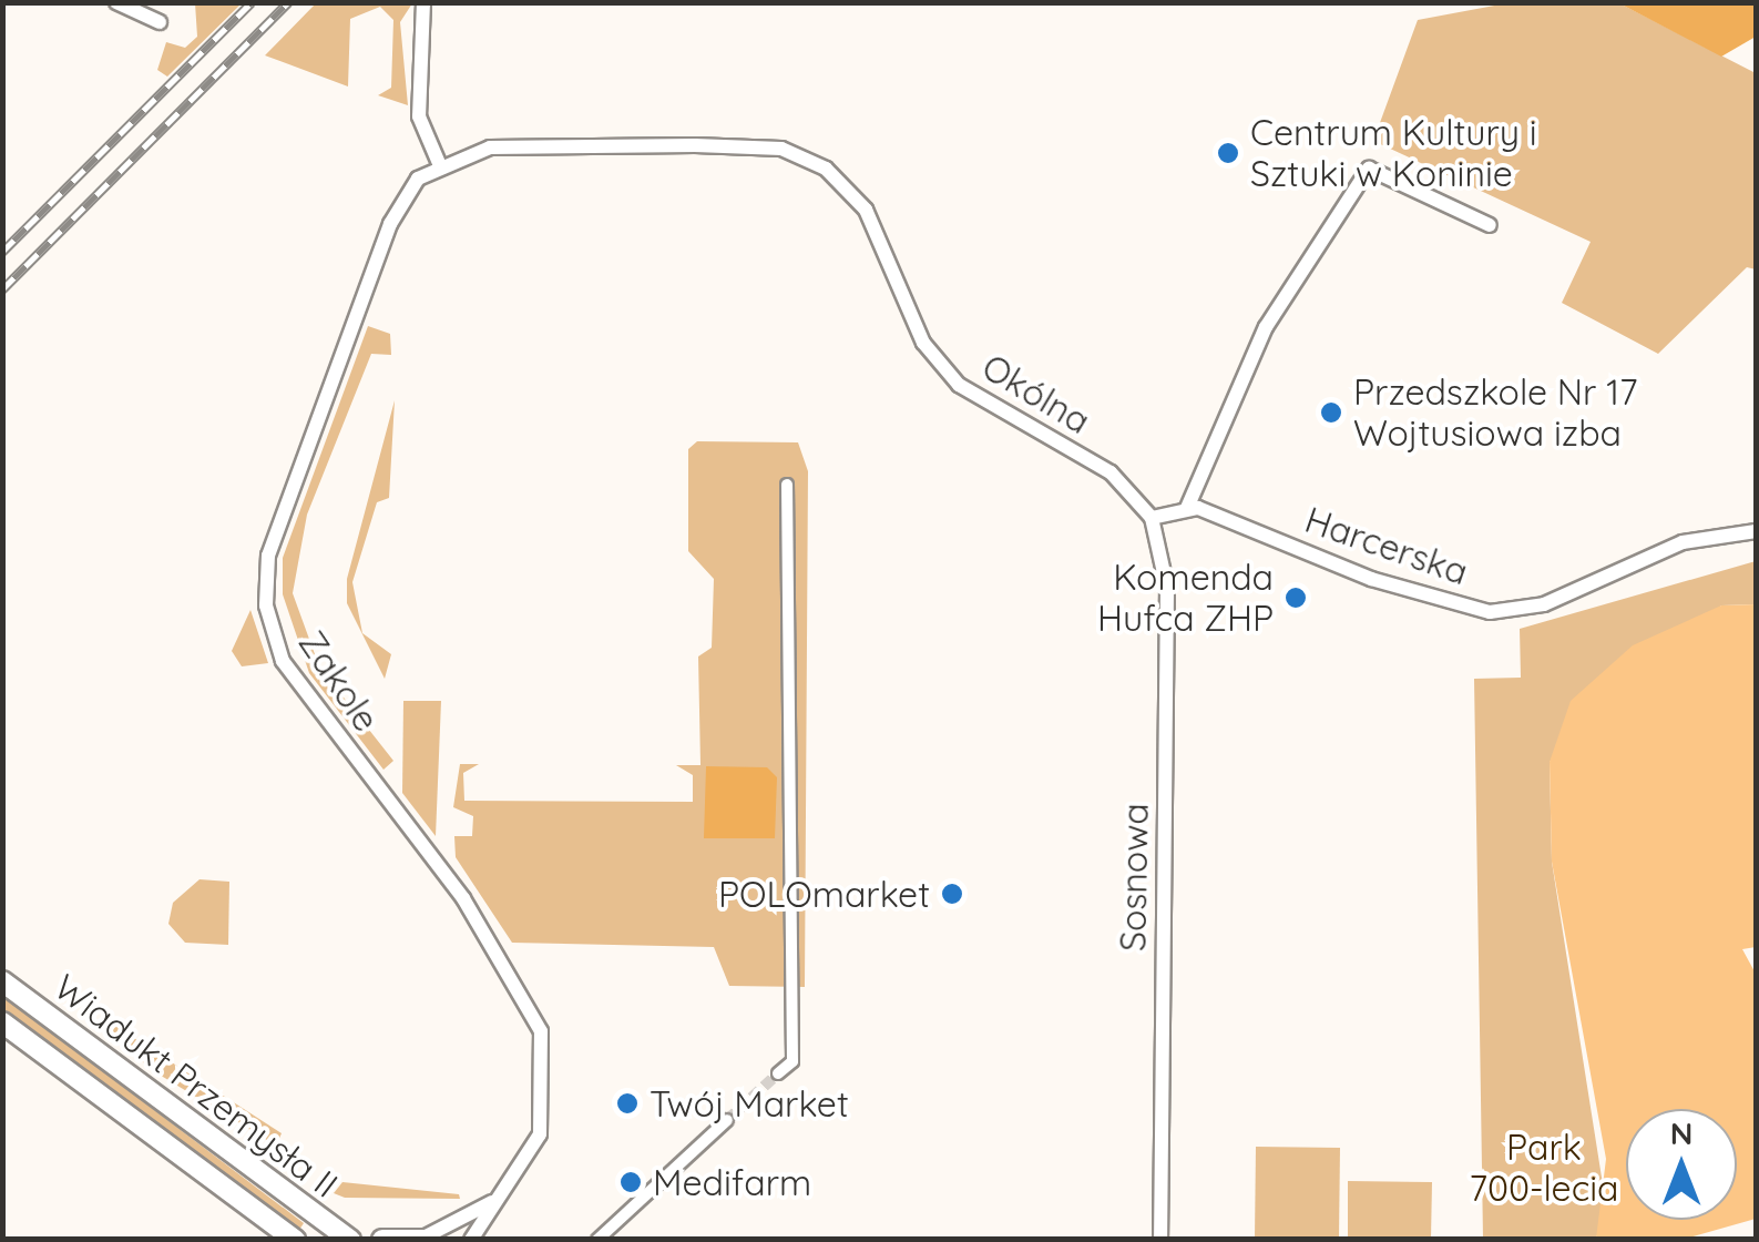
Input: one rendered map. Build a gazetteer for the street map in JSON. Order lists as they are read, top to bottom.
{
  "streets": {
    "main road": ["Wiadukt Przemysła II"],
    "street": [
      "Okólna",
      "Harcerska",
      "Zakole",
      "Sosnowa"
    ]
  },
  "crossings": [
    ["Okólna", "Zakole"],
    ["Okólna", "Sosnowa"]
  ],
  "parks": ["Park 700-lecia"],
  "places": [
    "Centrum Kultury i Sztuki w Koninie",
    "Przedszkole Nr 17 Wojtusiowa izba",
    "Komenda Hufca ZHP",
    "POLOmarket",
    "Twój Market",
    "Medifarm"
  ],
  "north": "top"
}
